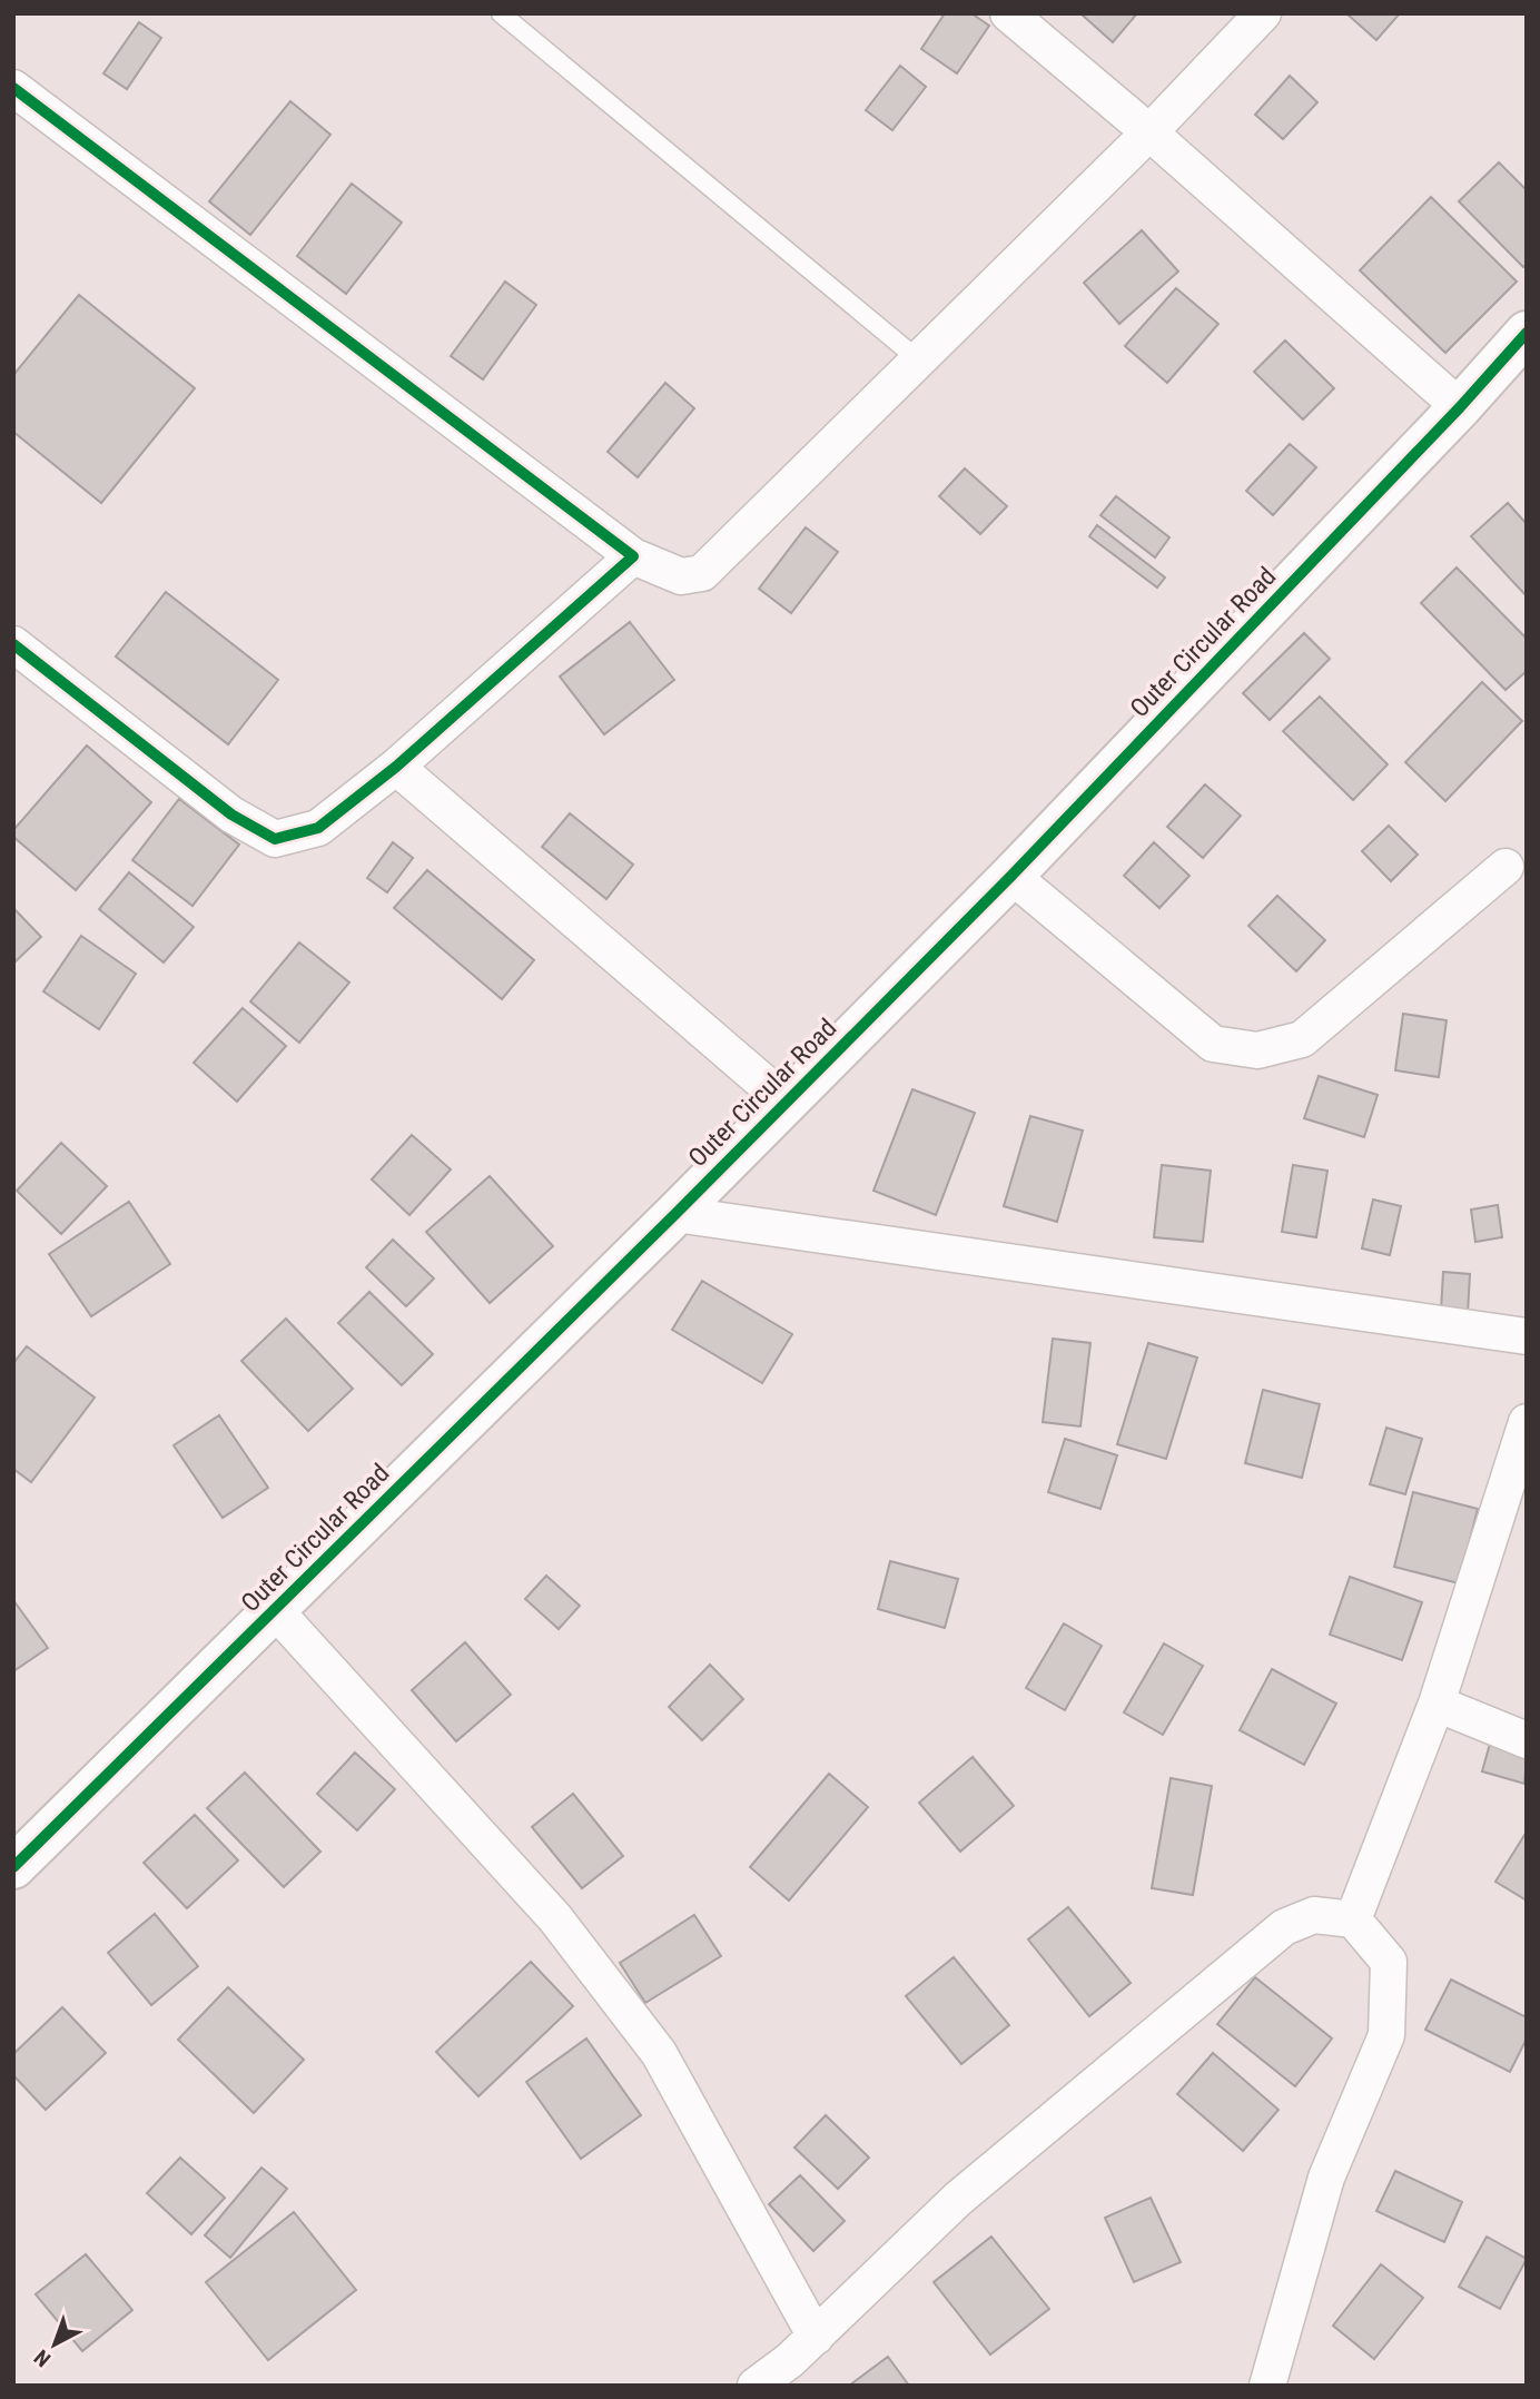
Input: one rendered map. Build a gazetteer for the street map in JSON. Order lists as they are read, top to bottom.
{
  "streets": {
    "street": ["Outer Circular Road"]
  },
  "north": "bottom left"
}
